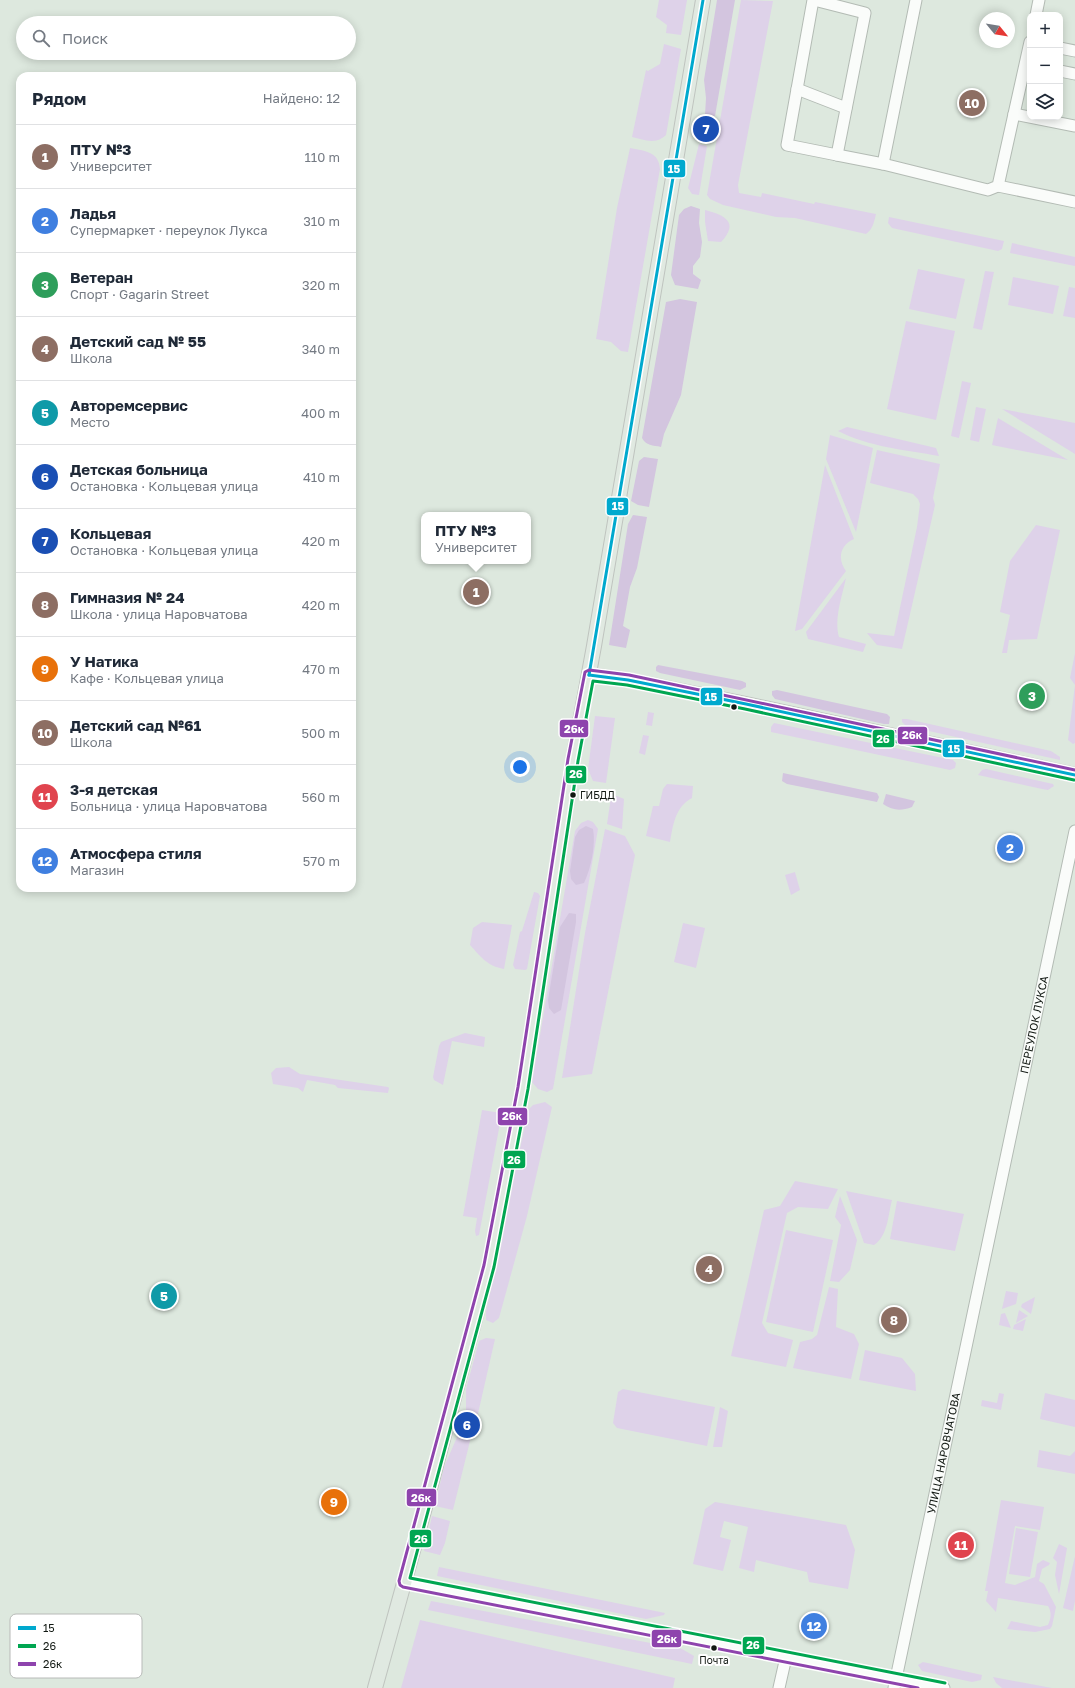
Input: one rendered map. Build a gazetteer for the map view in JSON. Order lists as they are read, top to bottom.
{
  "streets": {
    "street": ["ПЕРЕУЛОК ЛУКСА", "УЛИЦА НАРОВЧАТОВА"]
  },
  "crossings": [
    ["ПЕРЕУЛОК ЛУКСА", "УЛИЦА НАРОВЧАТОВА"]
  ],
  "places": ["ГИБДД", "Почта"],
  "lines": ["transit line 15", "transit line 26к", "transit line 26"],
  "legend": ["15", "26", "26к"],
  "north": "bottom right",
  "page": {
    "map_buttons": ["+", "−"],
    "search": "Поиск",
    "heading": ["Рядом", "Найдено: 12"],
    "pins": [
      "10",
      "7",
      "1",
      "3",
      "2",
      "4",
      "5",
      "8",
      "6",
      "9",
      "11",
      "12"
    ],
    "list": [
      {
        "mark": "1",
        "name": "ПТУ №3",
        "note": "Университет",
        "value": "110 m"
      },
      {
        "mark": "2",
        "name": "Ладья",
        "note": "Супермаркет · переулок Лукса",
        "value": "310 m"
      },
      {
        "mark": "3",
        "name": "Ветеран",
        "note": "Спорт · Gagarin Street",
        "value": "320 m"
      },
      {
        "mark": "4",
        "name": "Детский сад № 55",
        "note": "Школа",
        "value": "340 m"
      },
      {
        "mark": "5",
        "name": "Авторемсервис",
        "note": "Место",
        "value": "400 m"
      },
      {
        "mark": "6",
        "name": "Детская больница",
        "note": "Остановка · Кольцевая улица",
        "value": "410 m"
      },
      {
        "mark": "7",
        "name": "Кольцевая",
        "note": "Остановка · Кольцевая улица",
        "value": "420 m"
      },
      {
        "mark": "8",
        "name": "Гимназия № 24",
        "note": "Школа · улица Наровчатова",
        "value": "420 m"
      },
      {
        "mark": "9",
        "name": "У Натика",
        "note": "Кафе · Кольцевая улица",
        "value": "470 m"
      },
      {
        "mark": "10",
        "name": "Детский сад №61",
        "note": "Школа",
        "value": "500 m"
      },
      {
        "mark": "11",
        "name": "3-я детская",
        "note": "Больница · улица Наровчатова",
        "value": "560 m"
      },
      {
        "mark": "12",
        "name": "Атмосфера стиля",
        "note": "Магазин",
        "value": "570 m"
      }
    ],
    "popup": ["ПТУ №3", "Университет"]
  }
}
